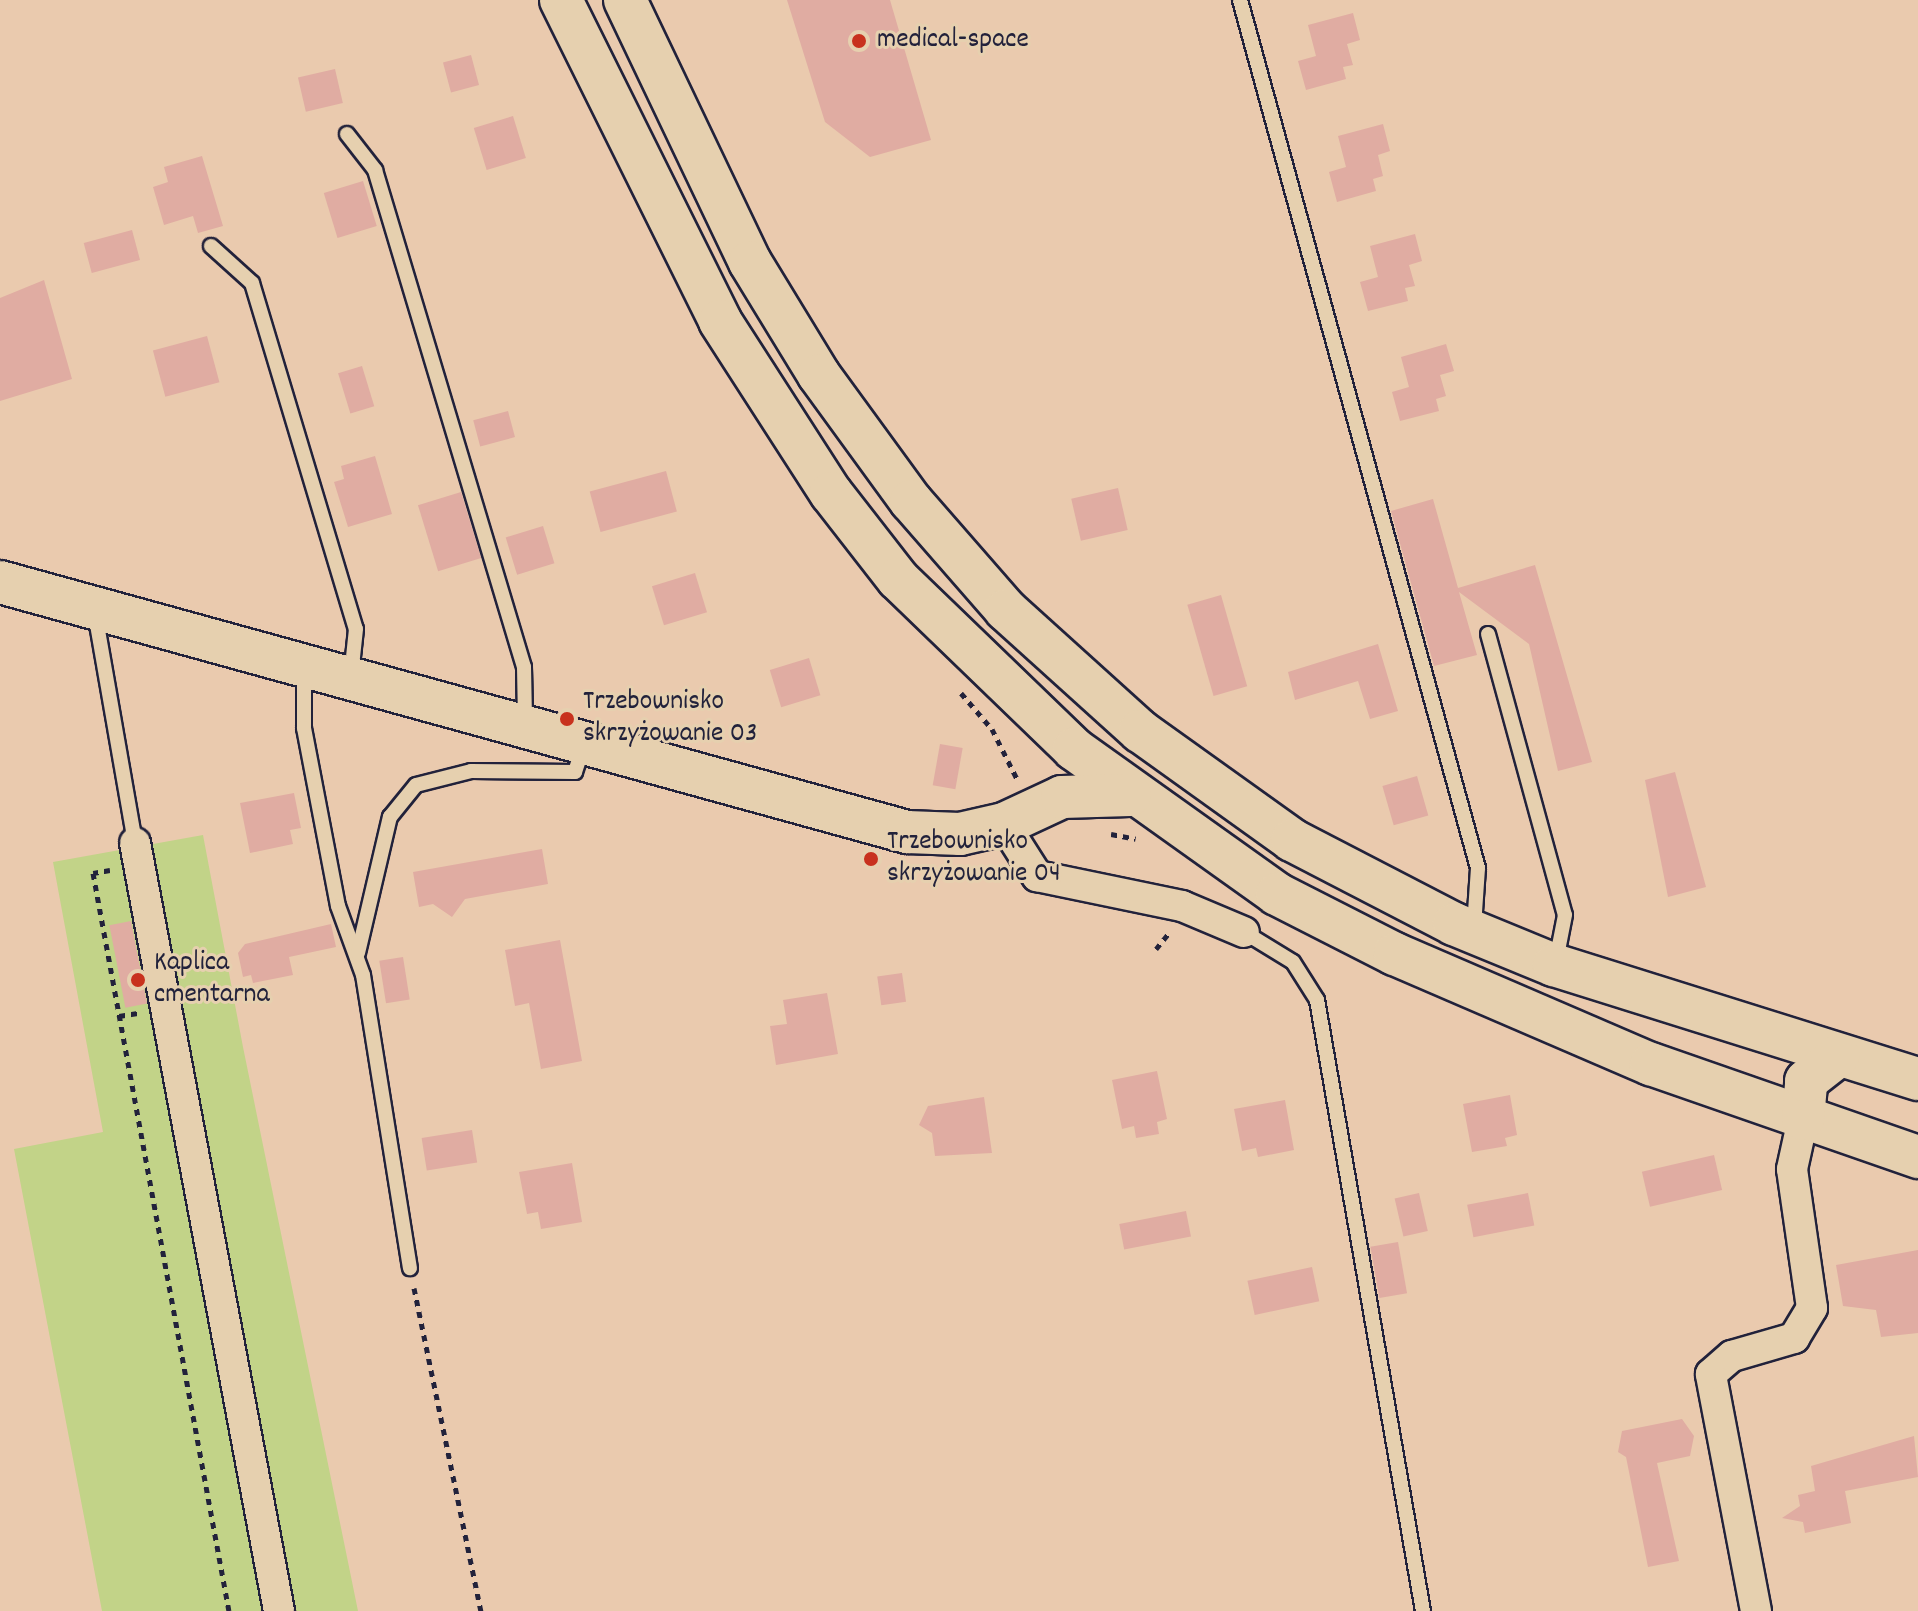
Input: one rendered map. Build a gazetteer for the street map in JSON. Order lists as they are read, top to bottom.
{
  "places": [
    "medical-space",
    "Trzebownisko skrzyżowanie 03",
    "Trzebownisko skrzyżowanie 04",
    "Kaplica cmentarna"
  ]
}
